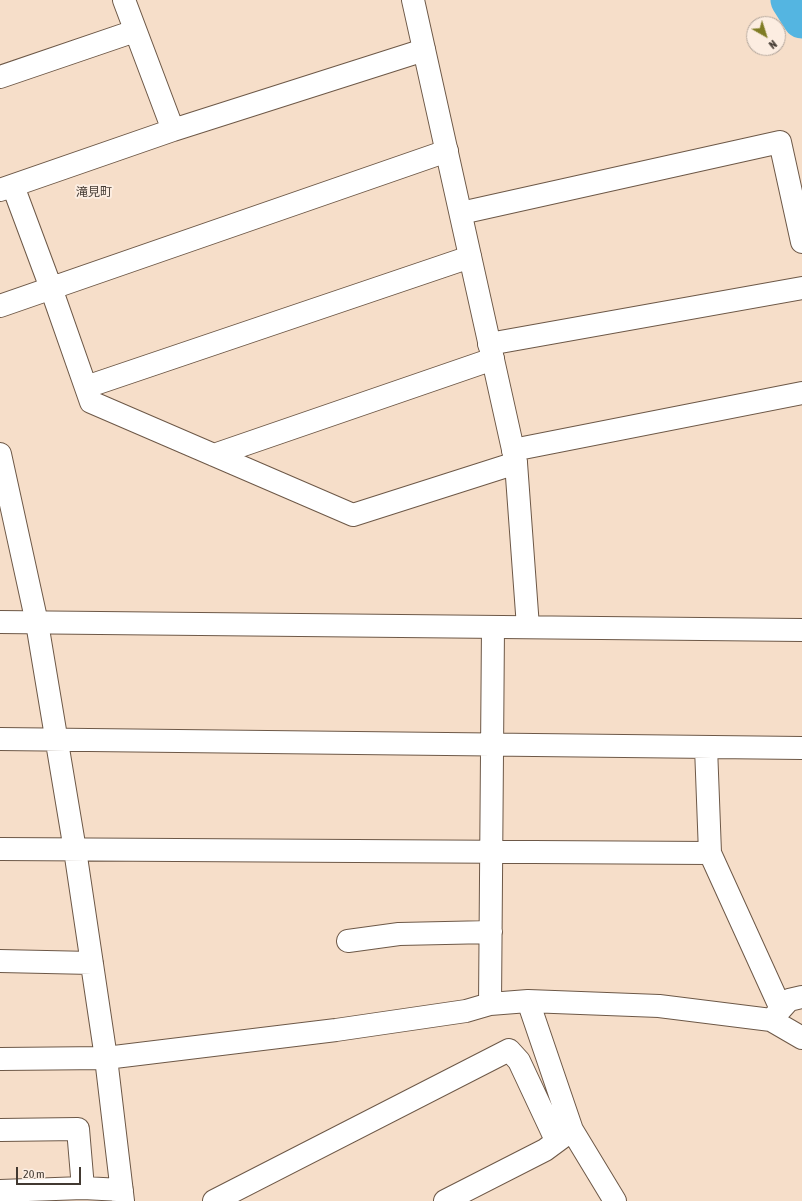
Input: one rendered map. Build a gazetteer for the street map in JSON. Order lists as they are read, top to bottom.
{
  "districts": ["滝見町"],
  "scale_bar": "20 m",
  "north": "bottom right"
}
